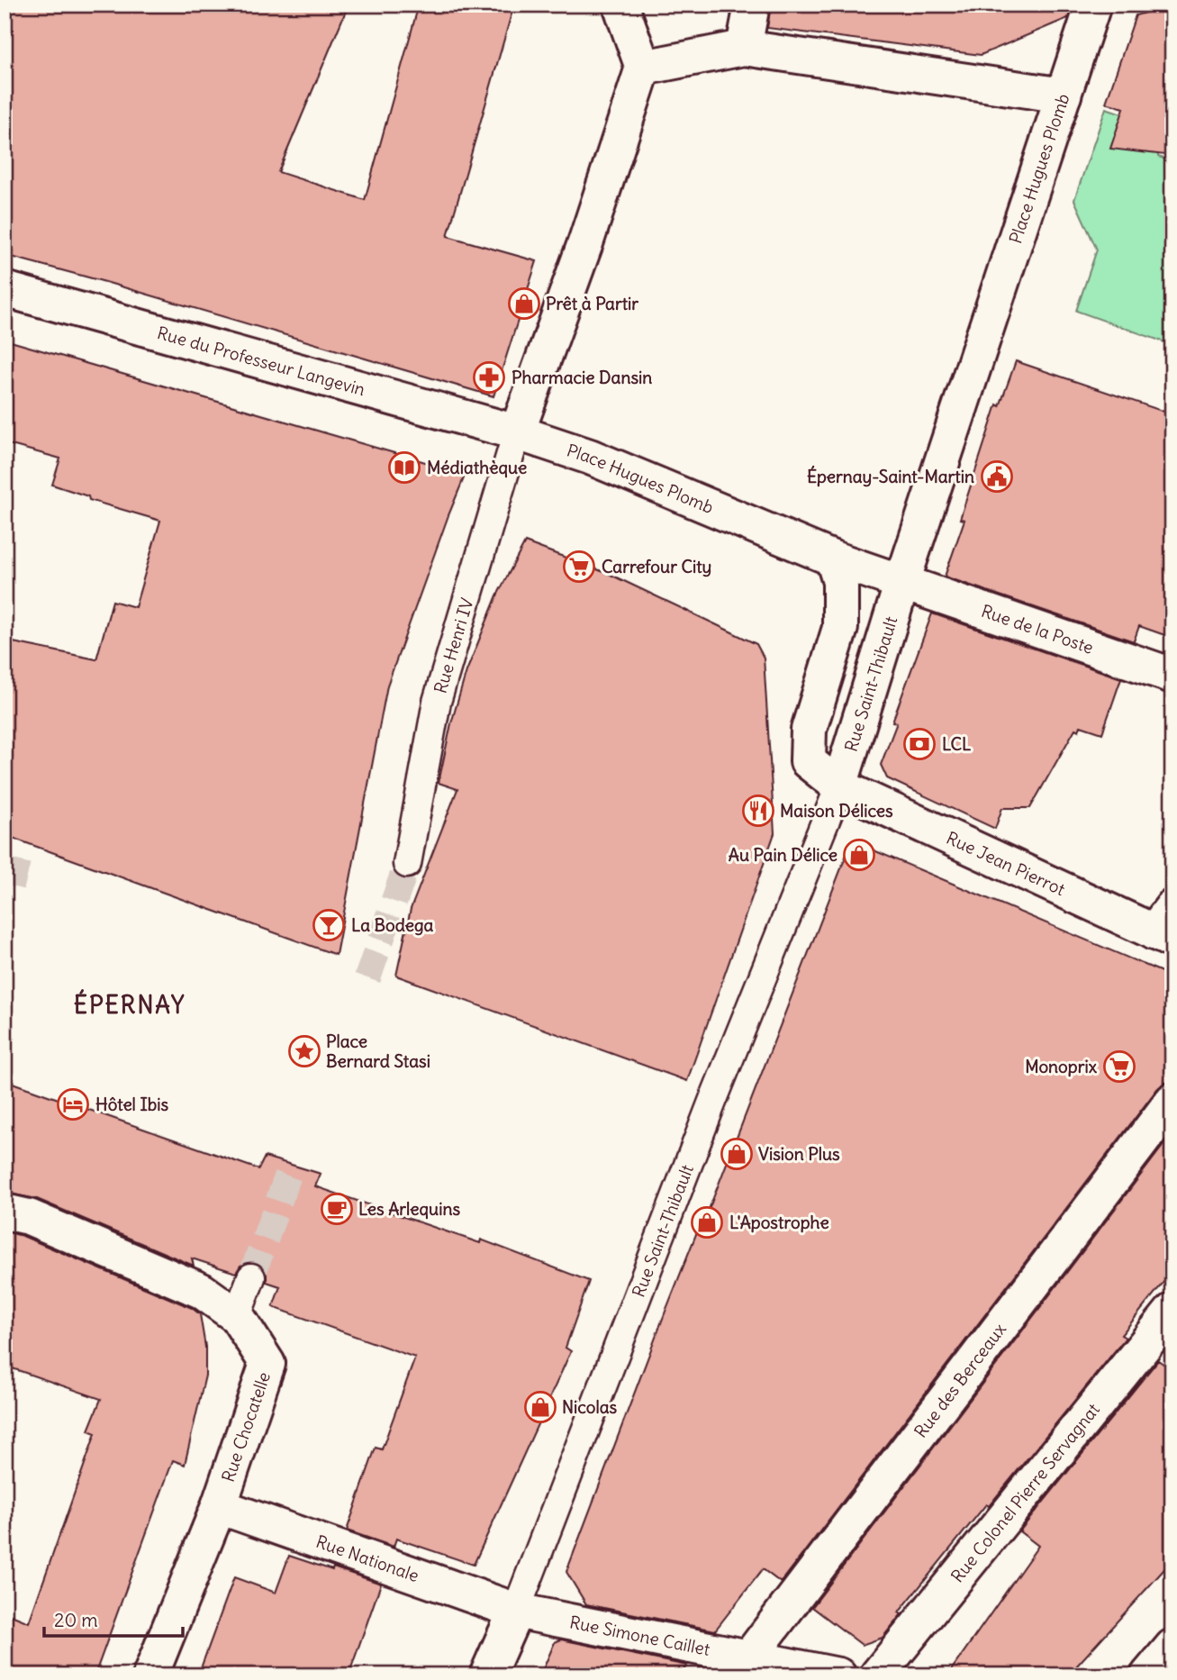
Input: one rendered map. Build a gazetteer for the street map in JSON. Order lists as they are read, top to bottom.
{
  "streets": {
    "street": [
      "Place Hugues Plomb",
      "Rue du Professeur Langevin",
      "Rue de la Poste",
      "Rue Henri IV",
      "Rue Saint-Thibault",
      "Rue Jean Pierrot",
      "Rue des Berceaux",
      "Rue Chocatelle",
      "Rue Colonel Pierre Servagnat",
      "Rue Nationale",
      "Rue Simone Caillet"
    ]
  },
  "crossings": [
    ["Place Hugues Plomb", "Rue du Professeur Langevin"],
    ["Place Hugues Plomb", "Rue de la Poste"],
    ["Place Hugues Plomb", "Rue Henri IV"],
    ["Place Hugues Plomb", "Rue Saint-Thibault"],
    ["Rue du Professeur Langevin", "Rue Henri IV"],
    ["Rue de la Poste", "Rue Saint-Thibault"],
    ["Rue Saint-Thibault", "Rue Jean Pierrot"],
    ["Rue Saint-Thibault", "Rue Nationale"],
    ["Rue Saint-Thibault", "Rue Simone Caillet"],
    ["Rue des Berceaux", "Rue Simone Caillet"],
    ["Rue Chocatelle", "Rue Nationale"],
    ["Rue Nationale", "Rue Simone Caillet"]
  ],
  "districts": ["ÉPERNAY"],
  "places": {
    "shop": [
      "Prêt à Partir",
      "Au Pain Délice",
      "Vision Plus",
      "L'Apostrophe",
      "Nicolas"
    ],
    "pharmacy": ["Pharmacie Dansin"],
    "library": ["Médiathèque"],
    "public building": ["Épernay-Saint-Martin"],
    "supermarket": ["Carrefour City", "Monoprix"],
    "bank": ["LCL"],
    "restaurant": ["Maison Délices"],
    "bar": ["La Bodega"],
    "place": ["Place Bernard Stasi"],
    "hotel": ["Hôtel Ibis"],
    "cafe": ["Les Arlequins"]
  },
  "scale_bar": "20 m"
}
